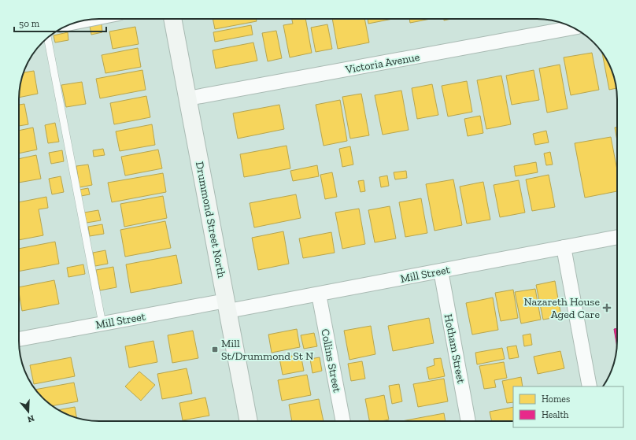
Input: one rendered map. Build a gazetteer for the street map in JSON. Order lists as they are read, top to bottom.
{
  "streets": {
    "main road": ["Drummond Street North"],
    "street": [
      "Victoria Avenue",
      "Mill Street",
      "Hotham Street",
      "Collins Street"
    ]
  },
  "crossings": [
    ["Victoria Avenue", "Drummond Street North"],
    ["Drummond Street North", "Mill Street"],
    ["Mill Street", "Hotham Street"],
    ["Mill Street", "Collins Street"]
  ],
  "places": {
    "health": ["Nazareth House Aged Care"],
    "transit": ["Mill St/Drummond St N"]
  },
  "legend": ["Homes", "Health"],
  "scale_bar": "50 m",
  "north": "bottom"
}
